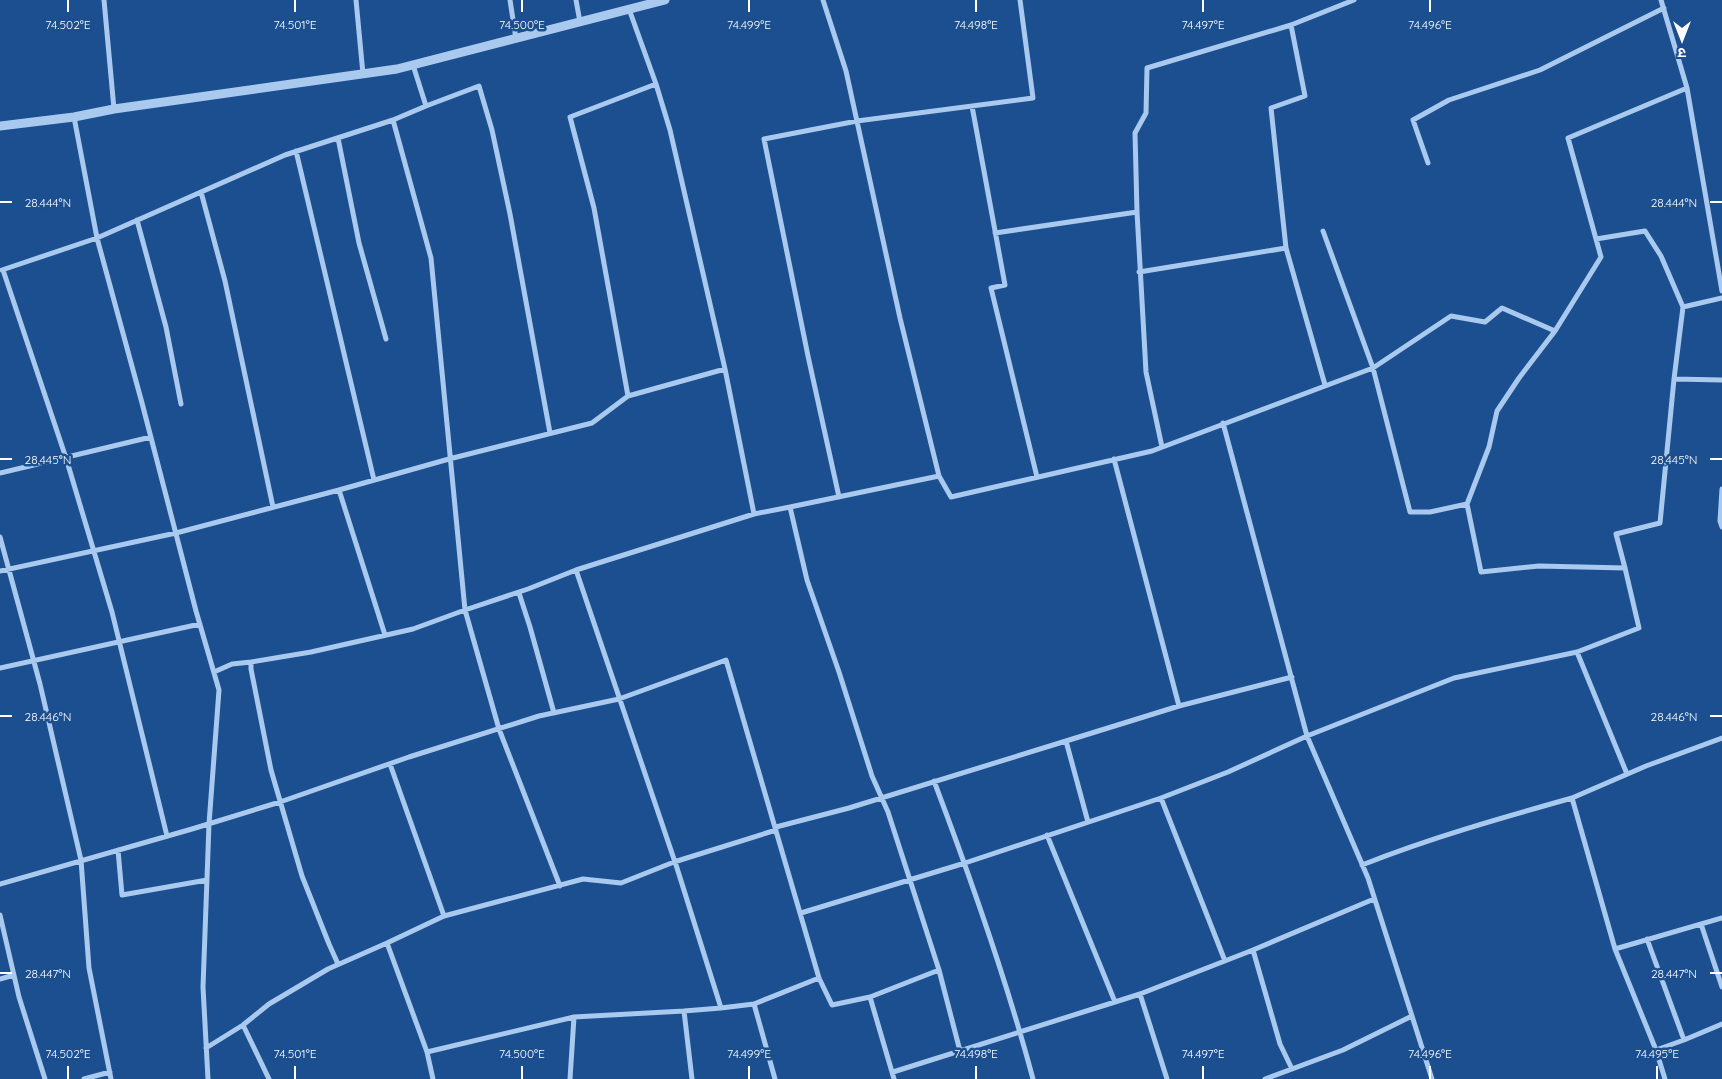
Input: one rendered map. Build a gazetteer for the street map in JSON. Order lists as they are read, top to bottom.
{
  "north": "bottom",
  "coordinates": [
    "74.502°E",
    "74.501°E",
    "74.500°E",
    "74.499°E",
    "74.498°E",
    "74.497°E",
    "74.496°E",
    "28.444°N",
    "28.445°N",
    "28.446°N",
    "28.447°N",
    "74.495°E"
  ]
}
